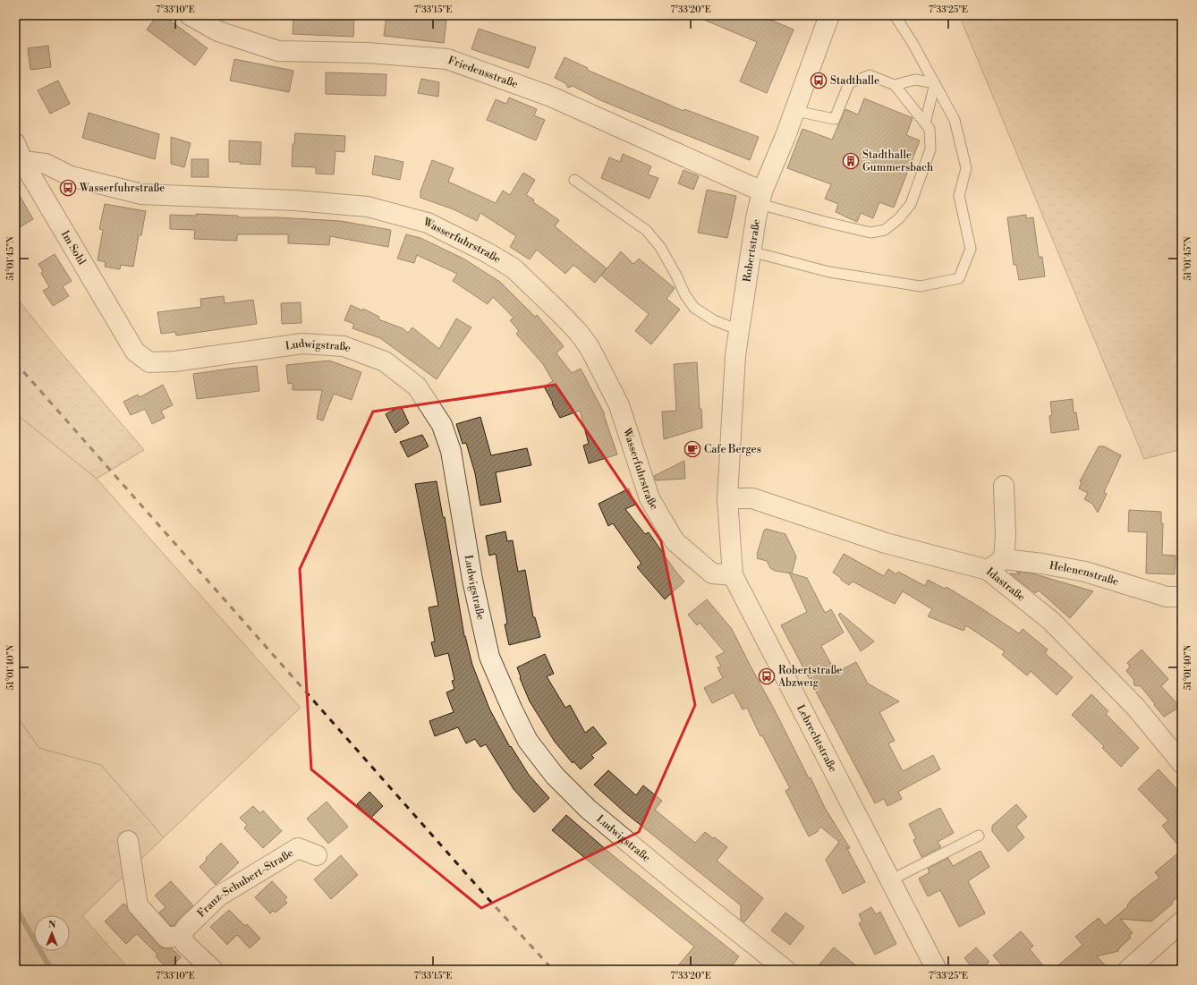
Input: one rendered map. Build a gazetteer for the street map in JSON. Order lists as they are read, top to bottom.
{
  "streets": {
    "street": [
      "Friedensstraße",
      "Wasserfuhrstraße",
      "Im Sohl",
      "Robertstraße",
      "Ludwigstraße",
      "Helenenstraße",
      "Idastraße",
      "Lebrechtstraße",
      "Franz-Schubert-Straße"
    ]
  },
  "crossings": [
    ["Friedensstraße", "Robertstraße"],
    ["Wasserfuhrstraße", "Im Sohl"],
    ["Wasserfuhrstraße", "Lebrechtstraße"],
    ["Im Sohl", "Ludwigstraße"],
    ["Robertstraße", "Idastraße"],
    ["Robertstraße", "Lebrechtstraße"],
    ["Idastraße", "Lebrechtstraße"]
  ],
  "places": {
    "bus stop": ["Stadthalle", "Wasserfuhrstraße", "Robertstraße Abzweig"],
    "building": ["Stadthalle Gummersbach"],
    "cafe": ["Cafe Berges"]
  },
  "north": "top",
  "coordinates": [
    "7°33'10\"E",
    "7°33'15\"E",
    "7°33'20\"E",
    "7°33'25\"E",
    "51°01'45\"N",
    "51°01'40\"N"
  ]
}
